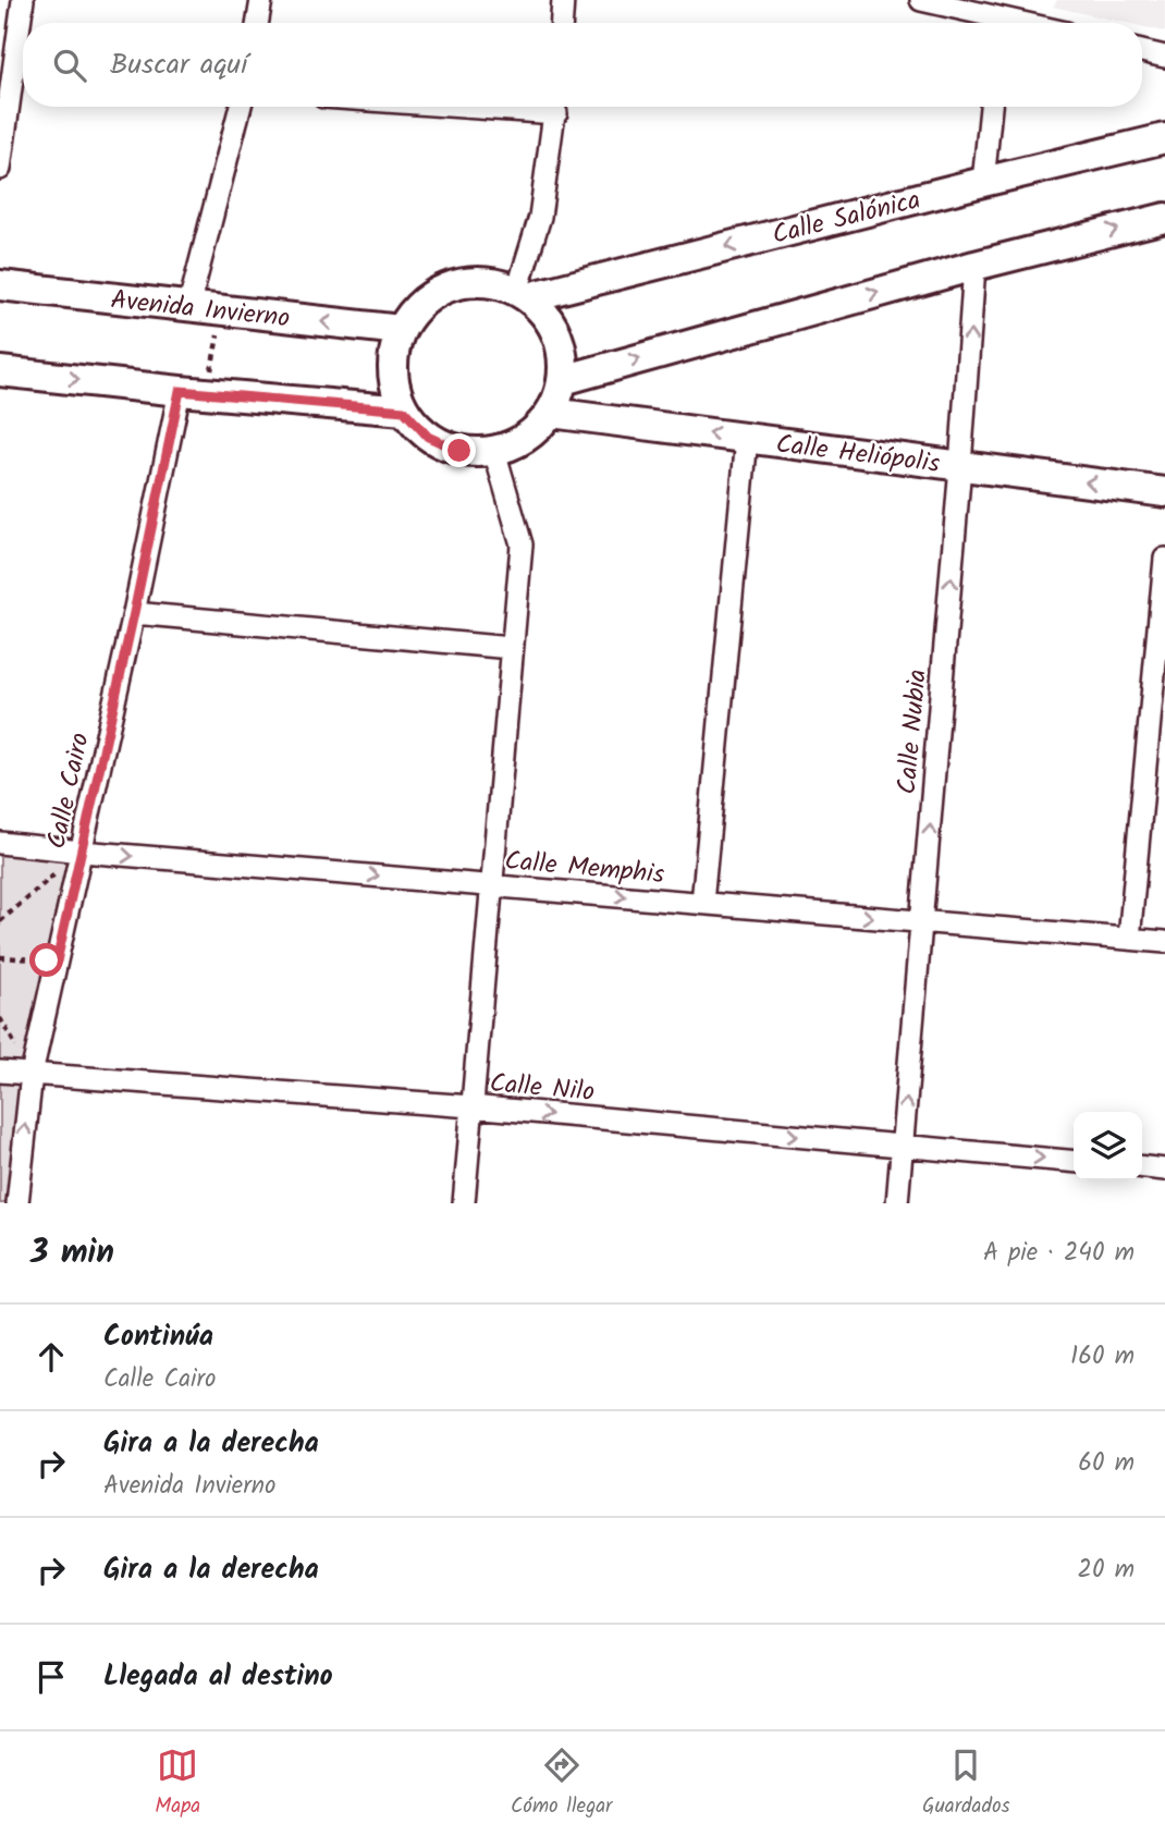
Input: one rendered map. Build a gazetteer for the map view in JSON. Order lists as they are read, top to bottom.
{
  "streets": {
    "main road": ["Calle Salónica", "Avenida Invierno", "Calle Heliópolis"],
    "street": [
      "Calle Nubia",
      "Calle Cairo",
      "Calle Memphis",
      "Calle Nilo"
    ]
  },
  "crossings": [
    ["Calle Salónica", "Avenida Invierno"],
    ["Calle Salónica", "Calle Heliópolis"],
    ["Avenida Invierno", "Calle Heliópolis"],
    ["Calle Heliópolis", "Calle Nubia"],
    ["Calle Nubia", "Calle Memphis"],
    ["Calle Nubia", "Calle Nilo"],
    ["Calle Cairo", "Calle Memphis"],
    ["Calle Cairo", "Calle Nilo"]
  ],
  "one_way": ["Calle Nubia", "Calle Memphis", "Calle Nilo"],
  "page": {
    "search": "Buscar aquí",
    "heading": ["3 min", "A pie · 240 m"],
    "list": [
      ["Continúa", "Calle Cairo", "160 m"],
      ["Gira a la derecha", "Avenida Invierno", "60 m"],
      ["Gira a la derecha", "20 m"],
      "Llegada al destino"
    ],
    "nav": ["Mapa", "Cómo llegar", "Guardados"]
  }
}
